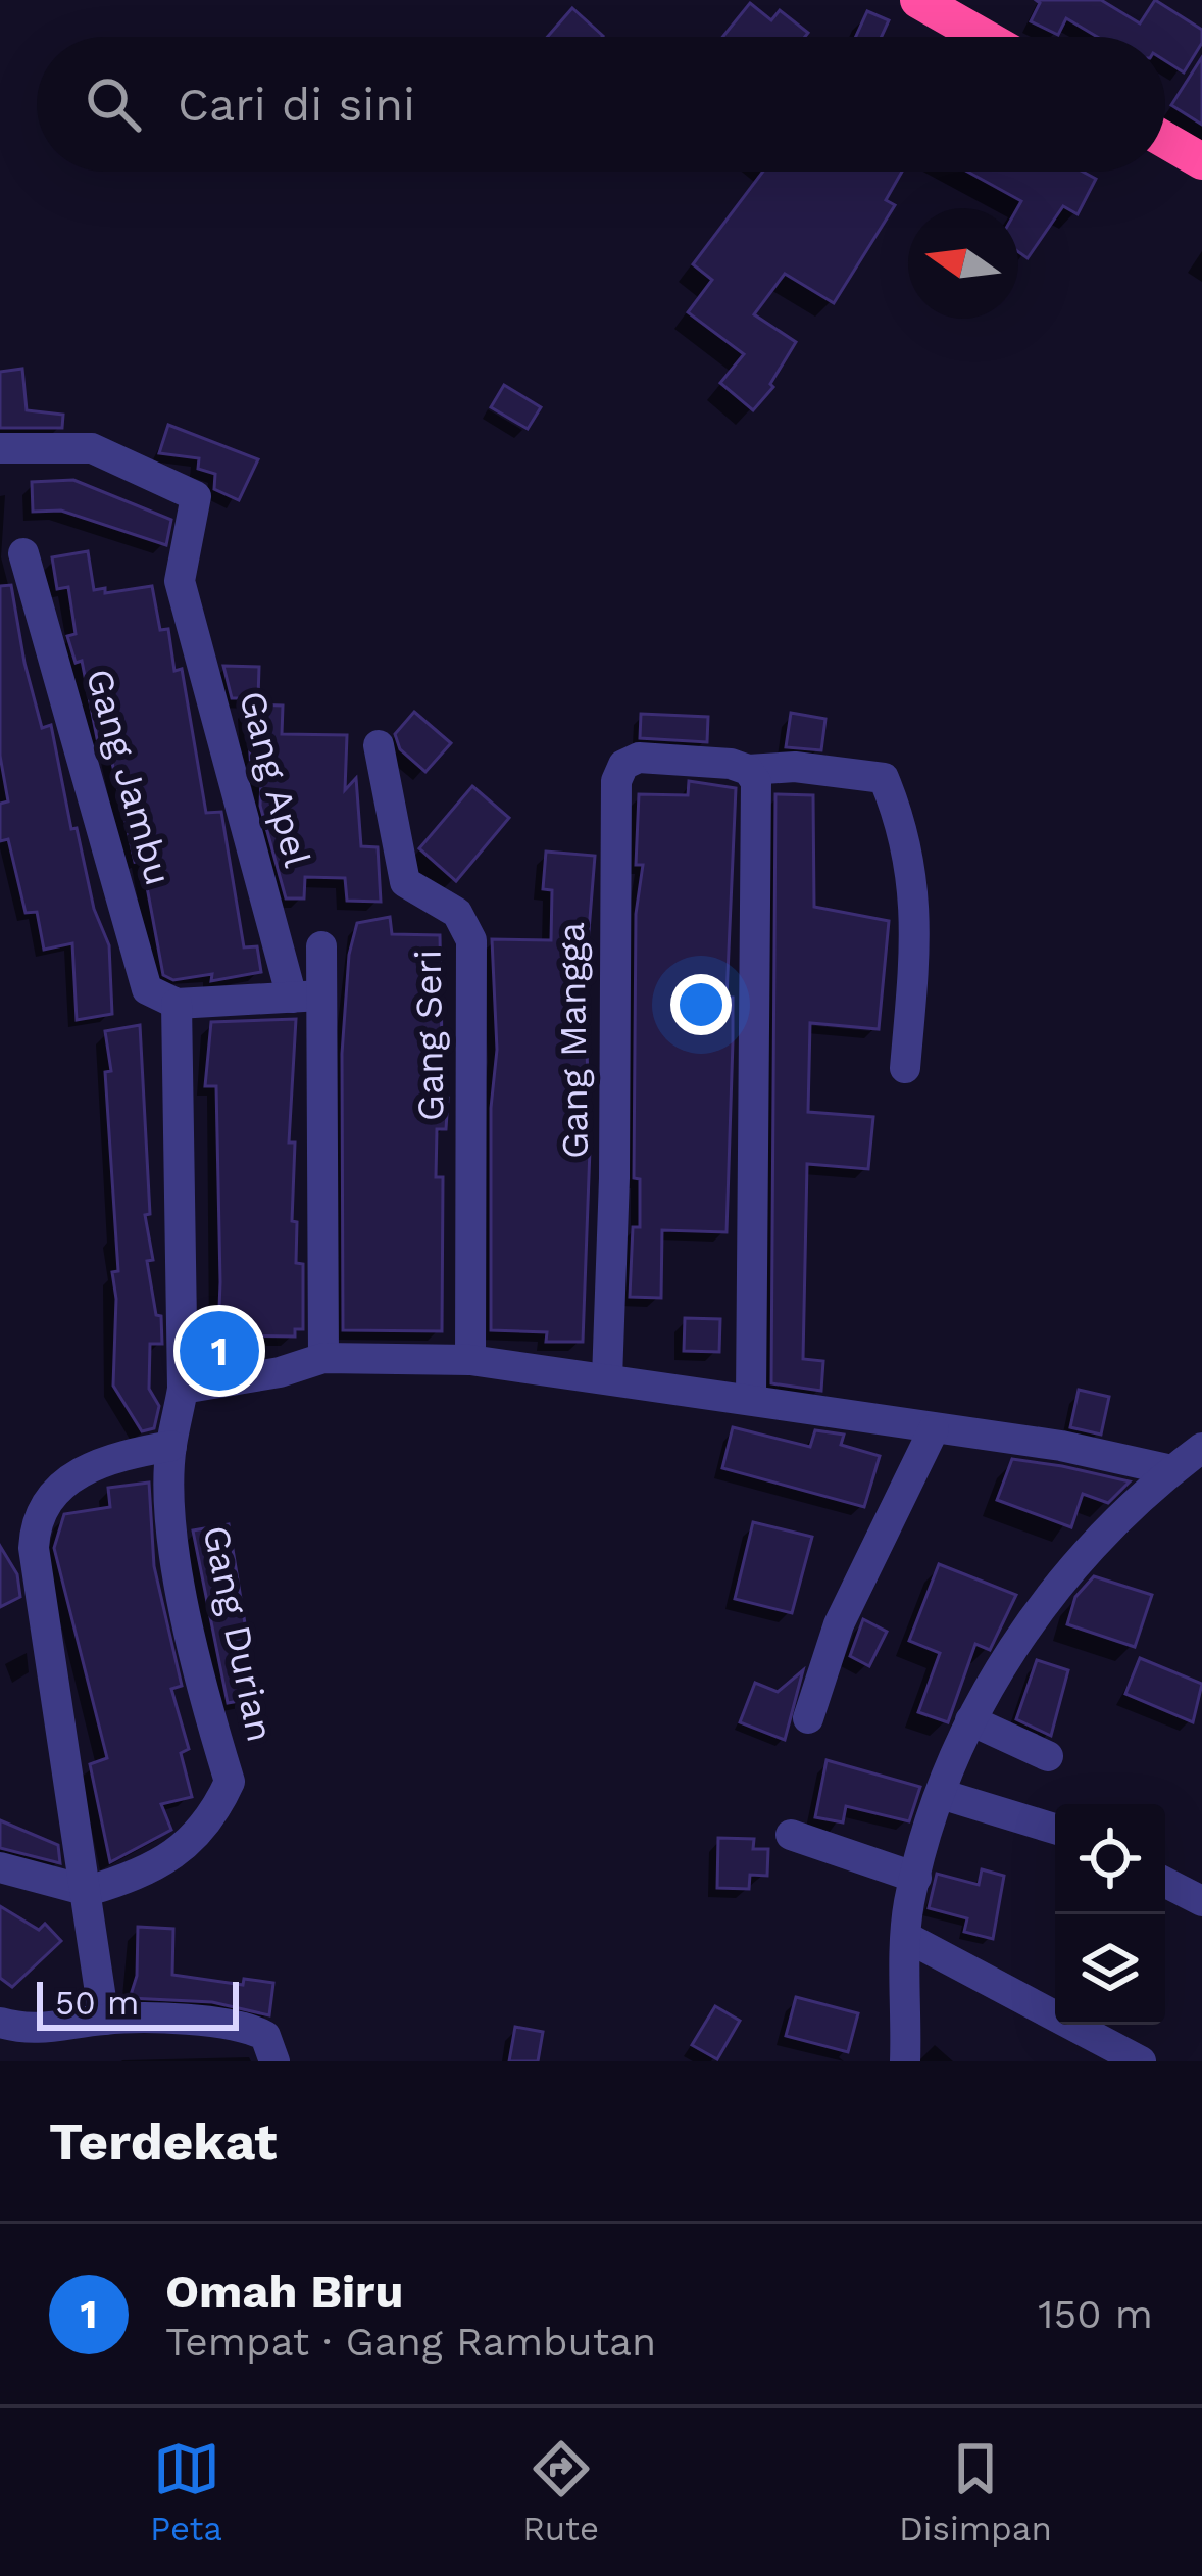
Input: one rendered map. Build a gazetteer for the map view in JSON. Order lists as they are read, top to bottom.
{
  "streets": {
    "street": [
      "Gang Jambu",
      "Gang Apel",
      "Gang Seri",
      "Gang Mangga",
      "Gang Durian"
    ]
  },
  "crossings": [
    ["Gang Jambu", "Gang Durian"]
  ],
  "scale_bar": "50 m",
  "north": "left",
  "page": {
    "search": "Cari di sini",
    "pins": "1",
    "scale": "50 m",
    "heading": "Terdekat",
    "list": [
      {
        "mark": "1",
        "name": "Omah Biru",
        "note": "Tempat · Gang Rambutan",
        "value": "150 m"
      }
    ],
    "nav": ["Peta", "Rute", "Disimpan"]
  }
}
